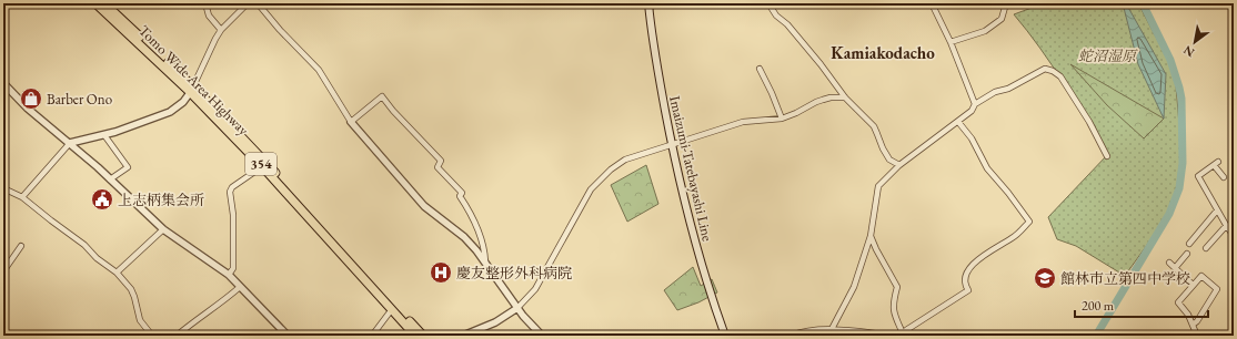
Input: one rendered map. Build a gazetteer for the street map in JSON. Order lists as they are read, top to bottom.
{
  "streets": {
    "highway": ["Tomo Wide Area Highway", "354"],
    "main road": ["Imaizumi-Tatebayashi Line"]
  },
  "districts": ["Kamiakodacho"],
  "parks": ["蛇沼湿原"],
  "places": {
    "shop": ["Barber Ono"],
    "public building": ["上志柄集会所"],
    "hospital": ["慶友整形外科病院"],
    "school or university": ["館林市立第四中学校"]
  },
  "scale_bar": "200 m",
  "north": "bottom left"
}
